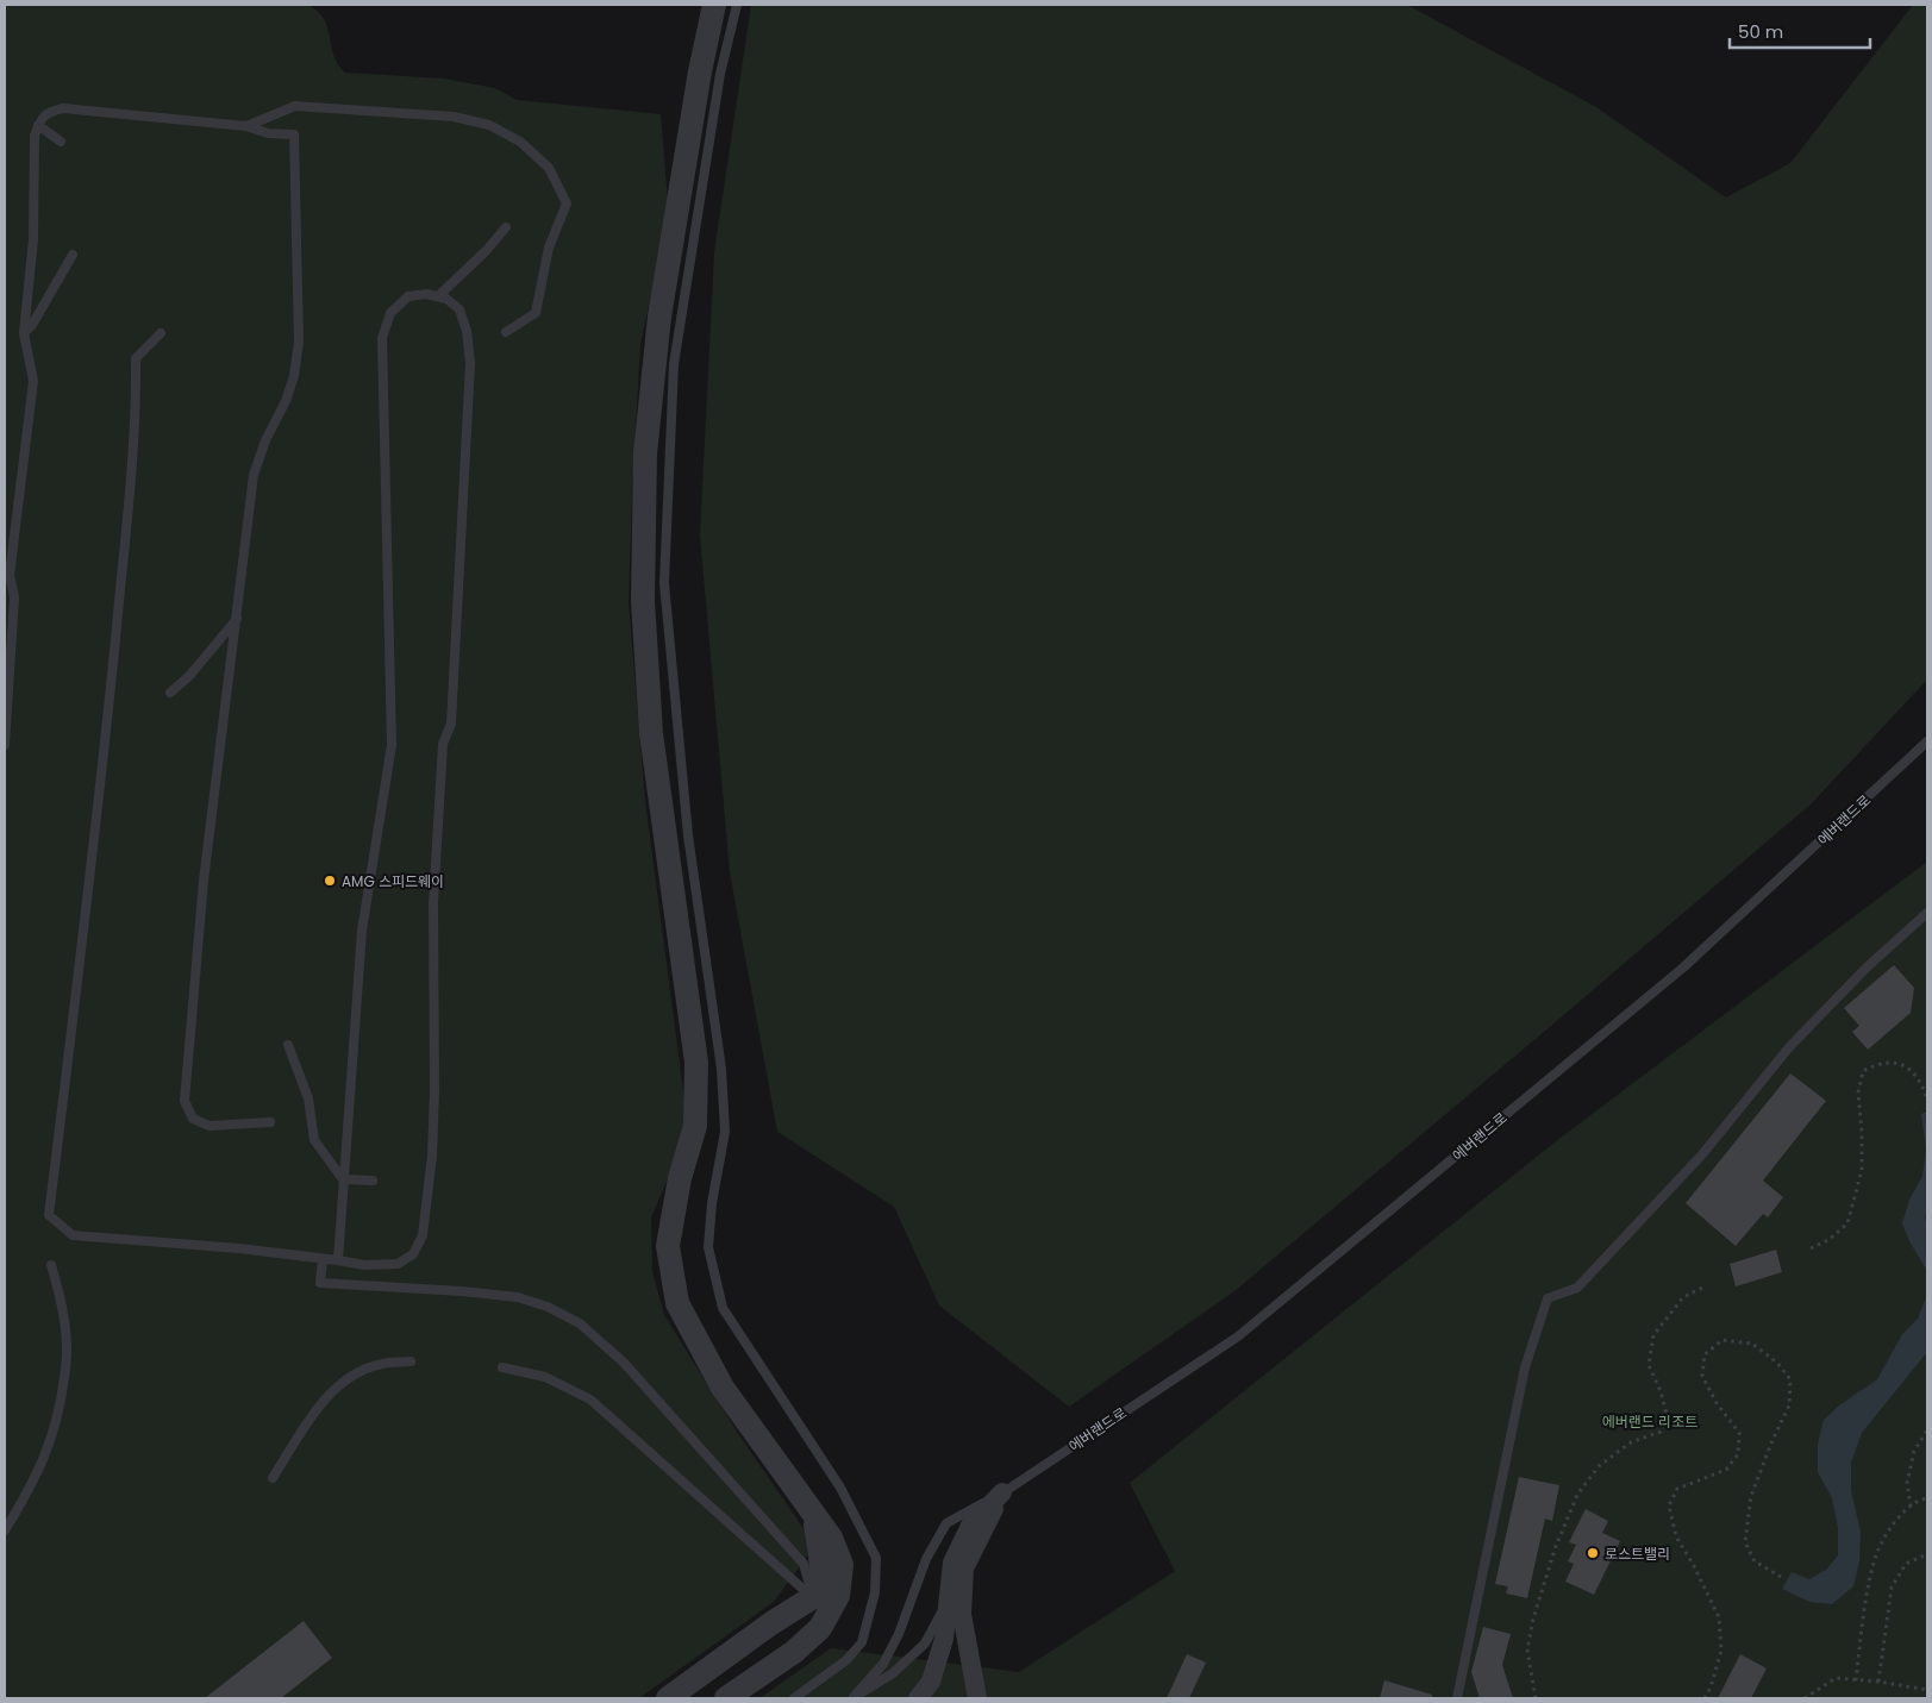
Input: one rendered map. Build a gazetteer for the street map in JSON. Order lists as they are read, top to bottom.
{
  "streets": {
    "lane": ["에버랜드로"]
  },
  "parks": ["에버랜드 리조트"],
  "places": ["AMG 스피드웨이", "로스트밸리"],
  "scale_bar": "50 m"
}
